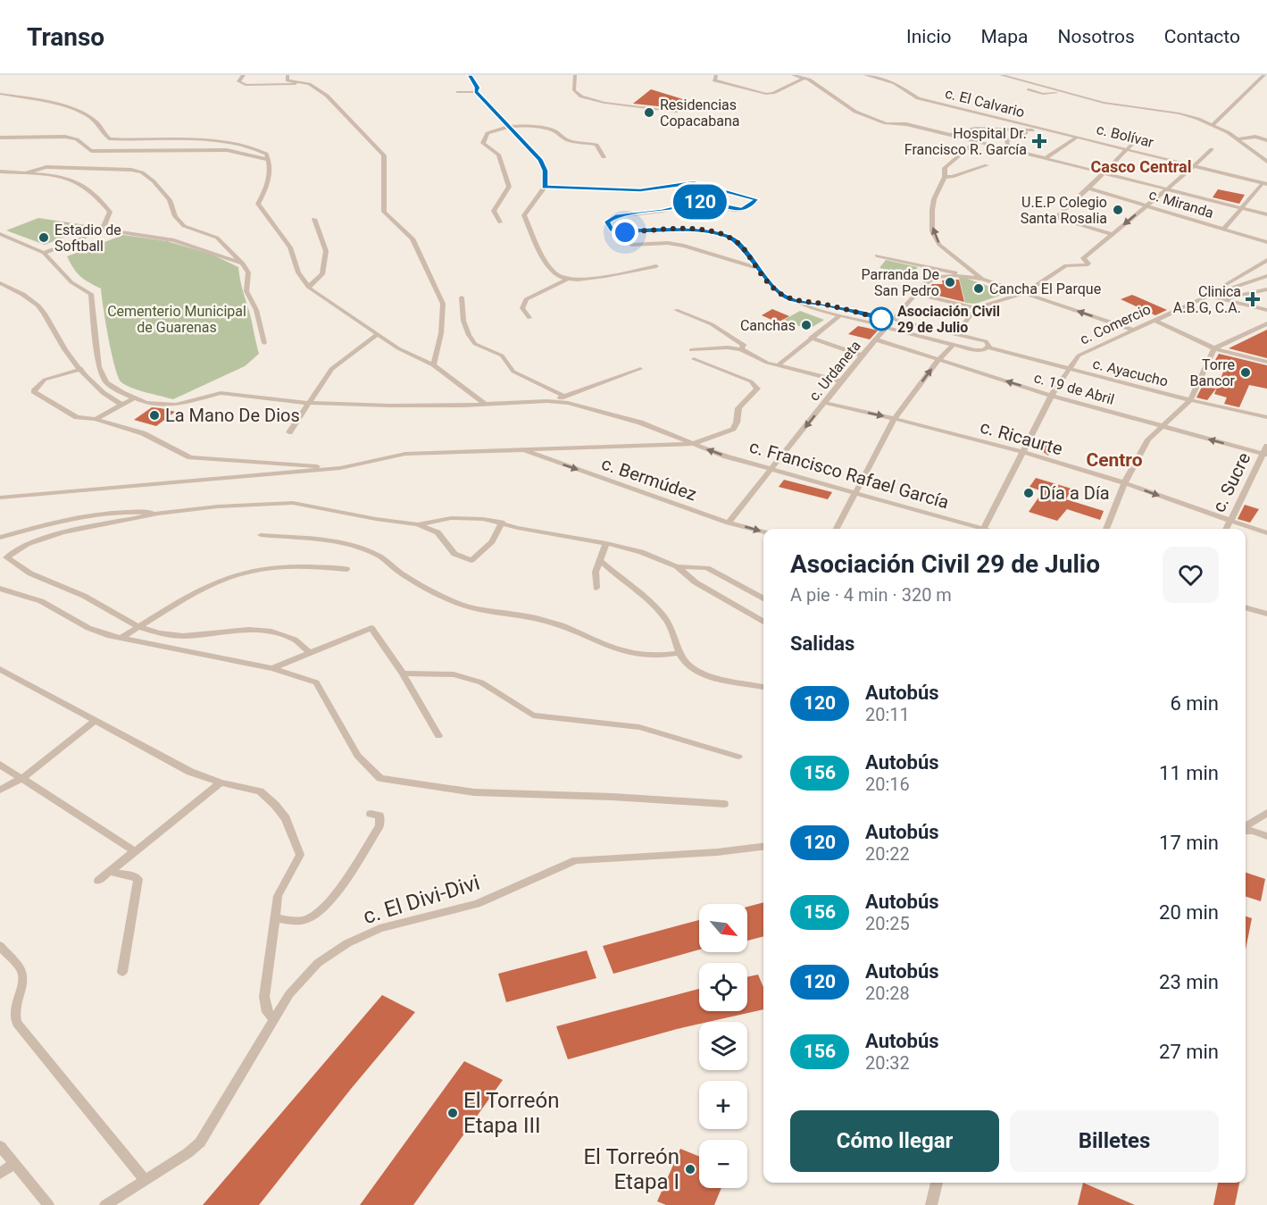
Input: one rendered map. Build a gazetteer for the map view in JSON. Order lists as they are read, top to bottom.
{
  "streets": {
    "street": [
      "c. El Calvario",
      "c. Bolívar",
      "c. Miranda",
      "c. Comercio",
      "c. Urdaneta",
      "c. Ayacucho",
      "c. 19 de Abril",
      "c. Ricaurte",
      "c. Francisco Rafael García",
      "c. Bermúdez",
      "c. Sucre",
      "c. El Divi-Divi"
    ]
  },
  "crossings": [
    ["c. El Calvario", "c. Bolívar"],
    ["c. Comercio", "c. Ayacucho"],
    ["c. Comercio", "c. 19 de Abril"],
    ["c. Comercio", "c. Ricaurte"],
    ["c. Urdaneta", "c. Ayacucho"],
    ["c. Urdaneta", "c. 19 de Abril"],
    ["c. Urdaneta", "c. Ricaurte"],
    ["c. Urdaneta", "c. Francisco Rafael García"],
    ["c. Urdaneta", "c. Bermúdez"],
    ["c. 19 de Abril", "c. Sucre"],
    ["c. Ricaurte", "c. Sucre"]
  ],
  "one_way": ["c. 19 de Abril", "c. Ricaurte"],
  "districts": ["Casco Central", "Centro"],
  "parks": ["Cementerio Municipal de Guarenas"],
  "places": {
    "other": [
      "Residencias Copacabana",
      "U.E.P Colegio Santa Rosalia",
      "Estadio de Softball",
      "Parranda De San Pedro",
      "Cancha El Parque",
      "Asociación Civil 29 de Julio",
      "Canchas",
      "Torre Bancor",
      "La Mano De Dios",
      "Día a Día",
      "El Torreón Etapa III",
      "El Torreón Etapa I"
    ],
    "health": ["Hospital Dr. Francisco R. García", "Clinica A.B.G, C.A."]
  },
  "lines": ["bus line 120"],
  "north": "bottom right",
  "page": {
    "header": "Transo",
    "nav": [
      "Inicio",
      "Mapa",
      "Nosotros",
      "Contacto"
    ],
    "on_map": "120",
    "heading": [
      ["Asociación Civil 29 de Julio", "A pie · 4 min · 320 m"],
      "Salidas"
    ],
    "list": [
      {
        "mark": "120",
        "name": "Autobús",
        "note": "20:11",
        "value": "6 min"
      },
      {
        "mark": "156",
        "name": "Autobús",
        "note": "20:16",
        "value": "11 min"
      },
      {
        "mark": "120",
        "name": "Autobús",
        "note": "20:22",
        "value": "17 min"
      },
      {
        "mark": "156",
        "name": "Autobús",
        "note": "20:25",
        "value": "20 min"
      },
      {
        "mark": "120",
        "name": "Autobús",
        "note": "20:28",
        "value": "23 min"
      },
      {
        "mark": "156",
        "name": "Autobús",
        "note": "20:32",
        "value": "27 min"
      }
    ],
    "map_buttons": ["+", "−"],
    "buttons": ["Cómo llegar", "Billetes"]
  }
}
